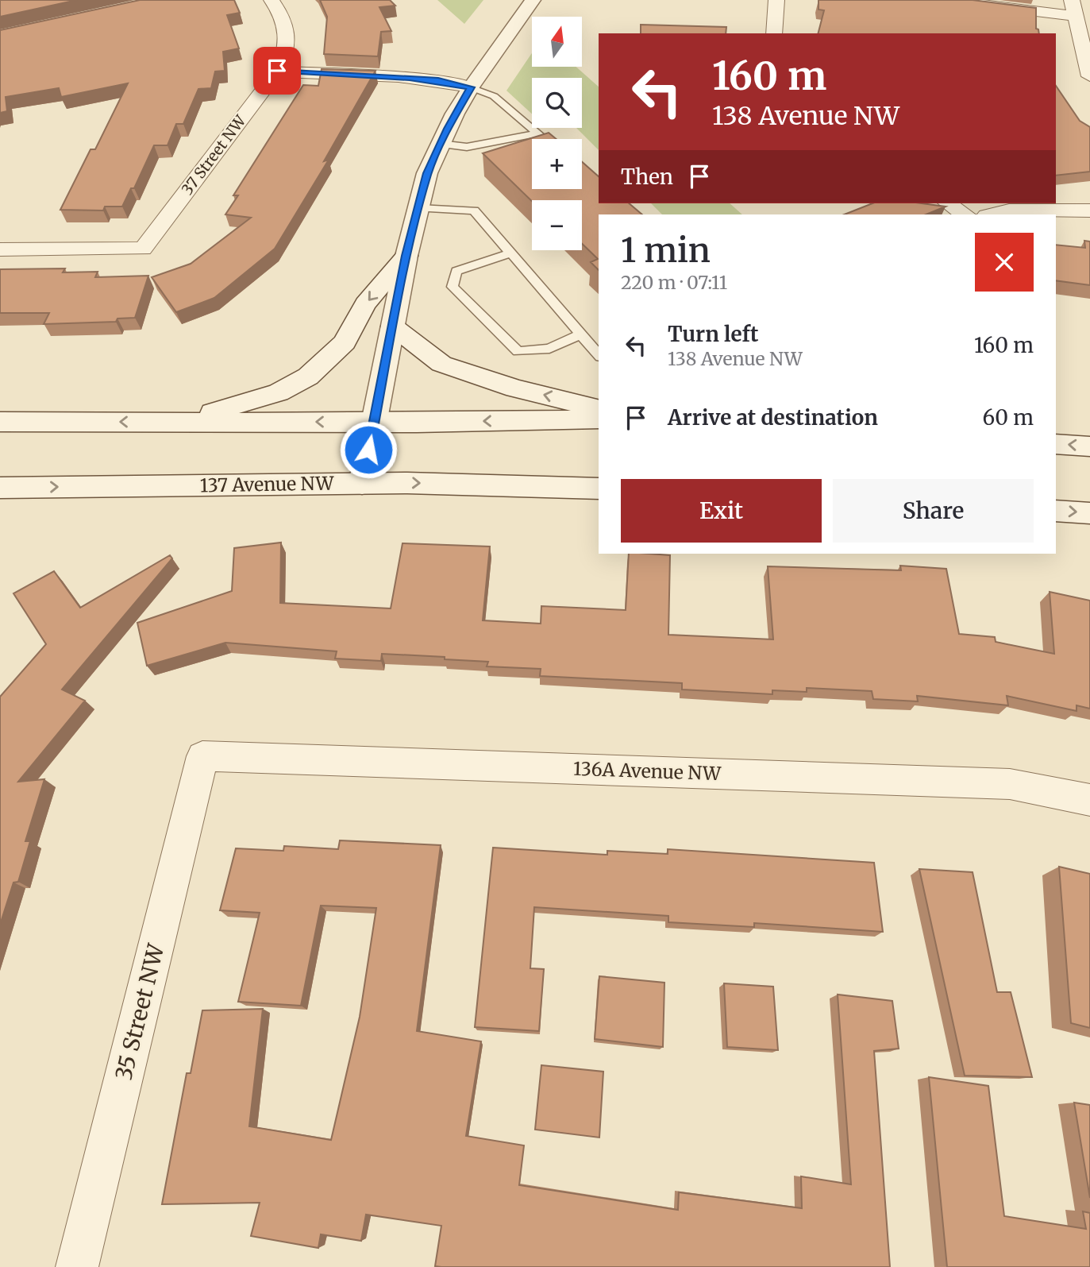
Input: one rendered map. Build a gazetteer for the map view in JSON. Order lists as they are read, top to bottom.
{
  "streets": {
    "main road": ["137 Avenue NW"],
    "street": ["37 Street NW", "136A Avenue NW", "35 Street NW"]
  },
  "crossings": [
    ["136A Avenue NW", "35 Street NW"]
  ],
  "north": "top",
  "page": {
    "map_buttons": ["+", "−"],
    "turn": ["160 m", "138 Avenue NW"],
    "then": "Then",
    "heading": ["1 min", "220 m · 07:11"],
    "list": [
      {
        "name": "Turn left",
        "note": "138 Avenue NW",
        "value": "160 m"
      },
      {
        "name": "Arrive at destination",
        "value": "60 m"
      }
    ],
    "buttons": ["Exit", "Share"]
  }
}
